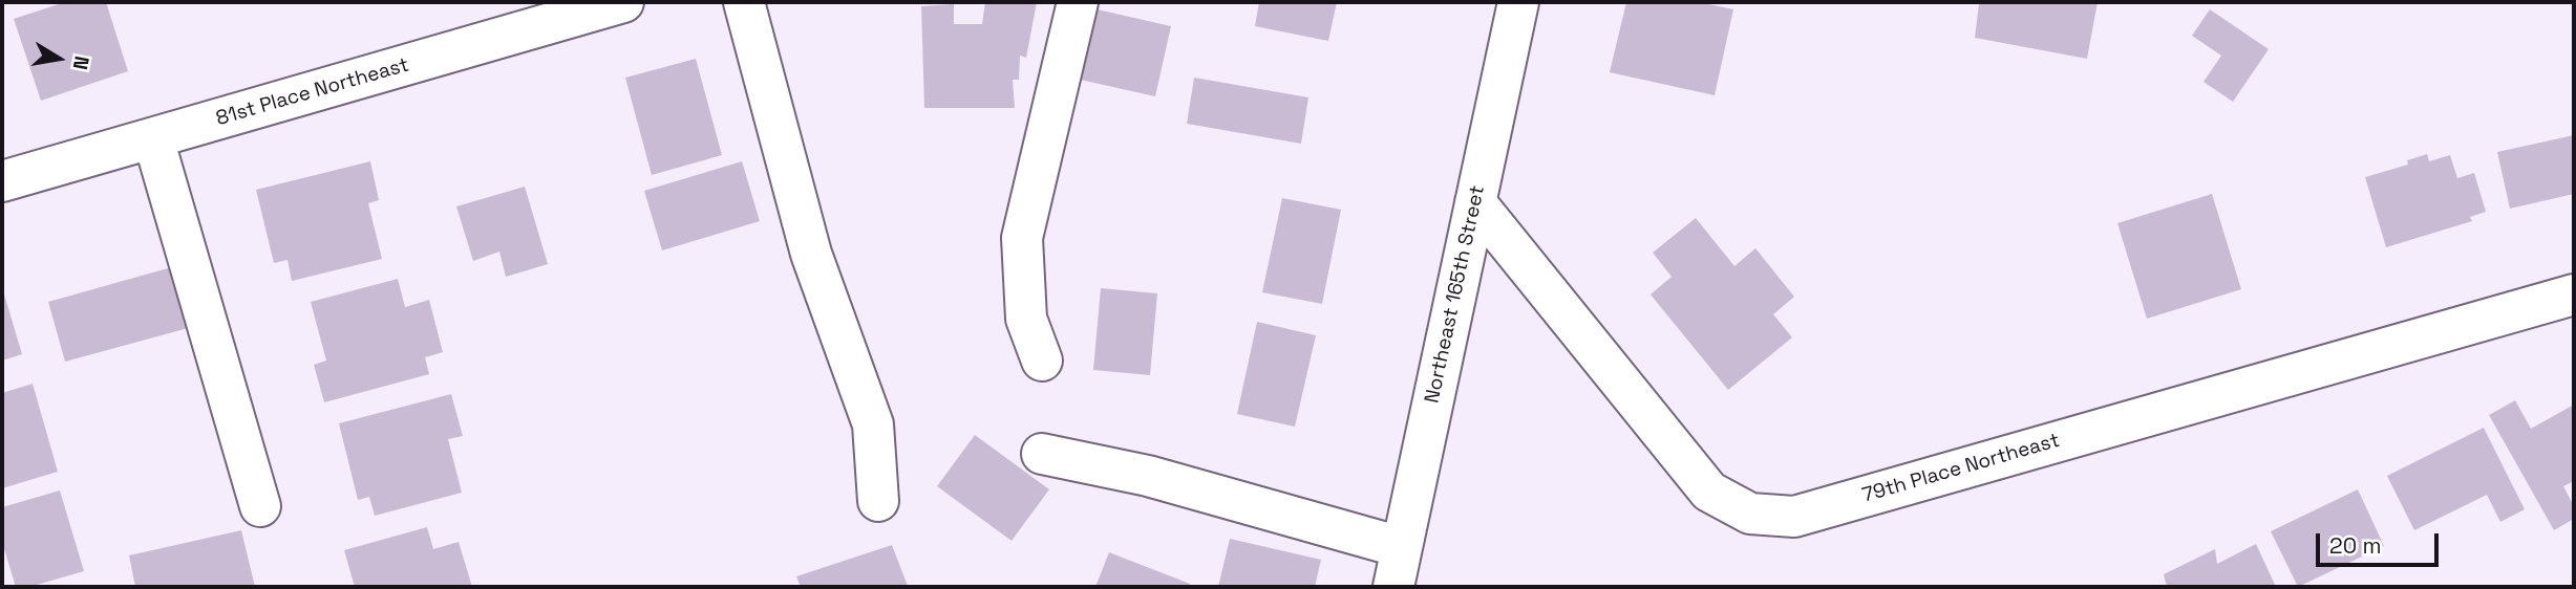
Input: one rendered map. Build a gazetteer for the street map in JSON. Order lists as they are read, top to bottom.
{
  "streets": {
    "street": ["81st Place Northeast", "Northeast 165th Street", "79th Place Northeast"]
  },
  "crossings": [
    ["Northeast 165th Street", "79th Place Northeast"]
  ],
  "scale_bar": "20 m",
  "north": "right"
}
